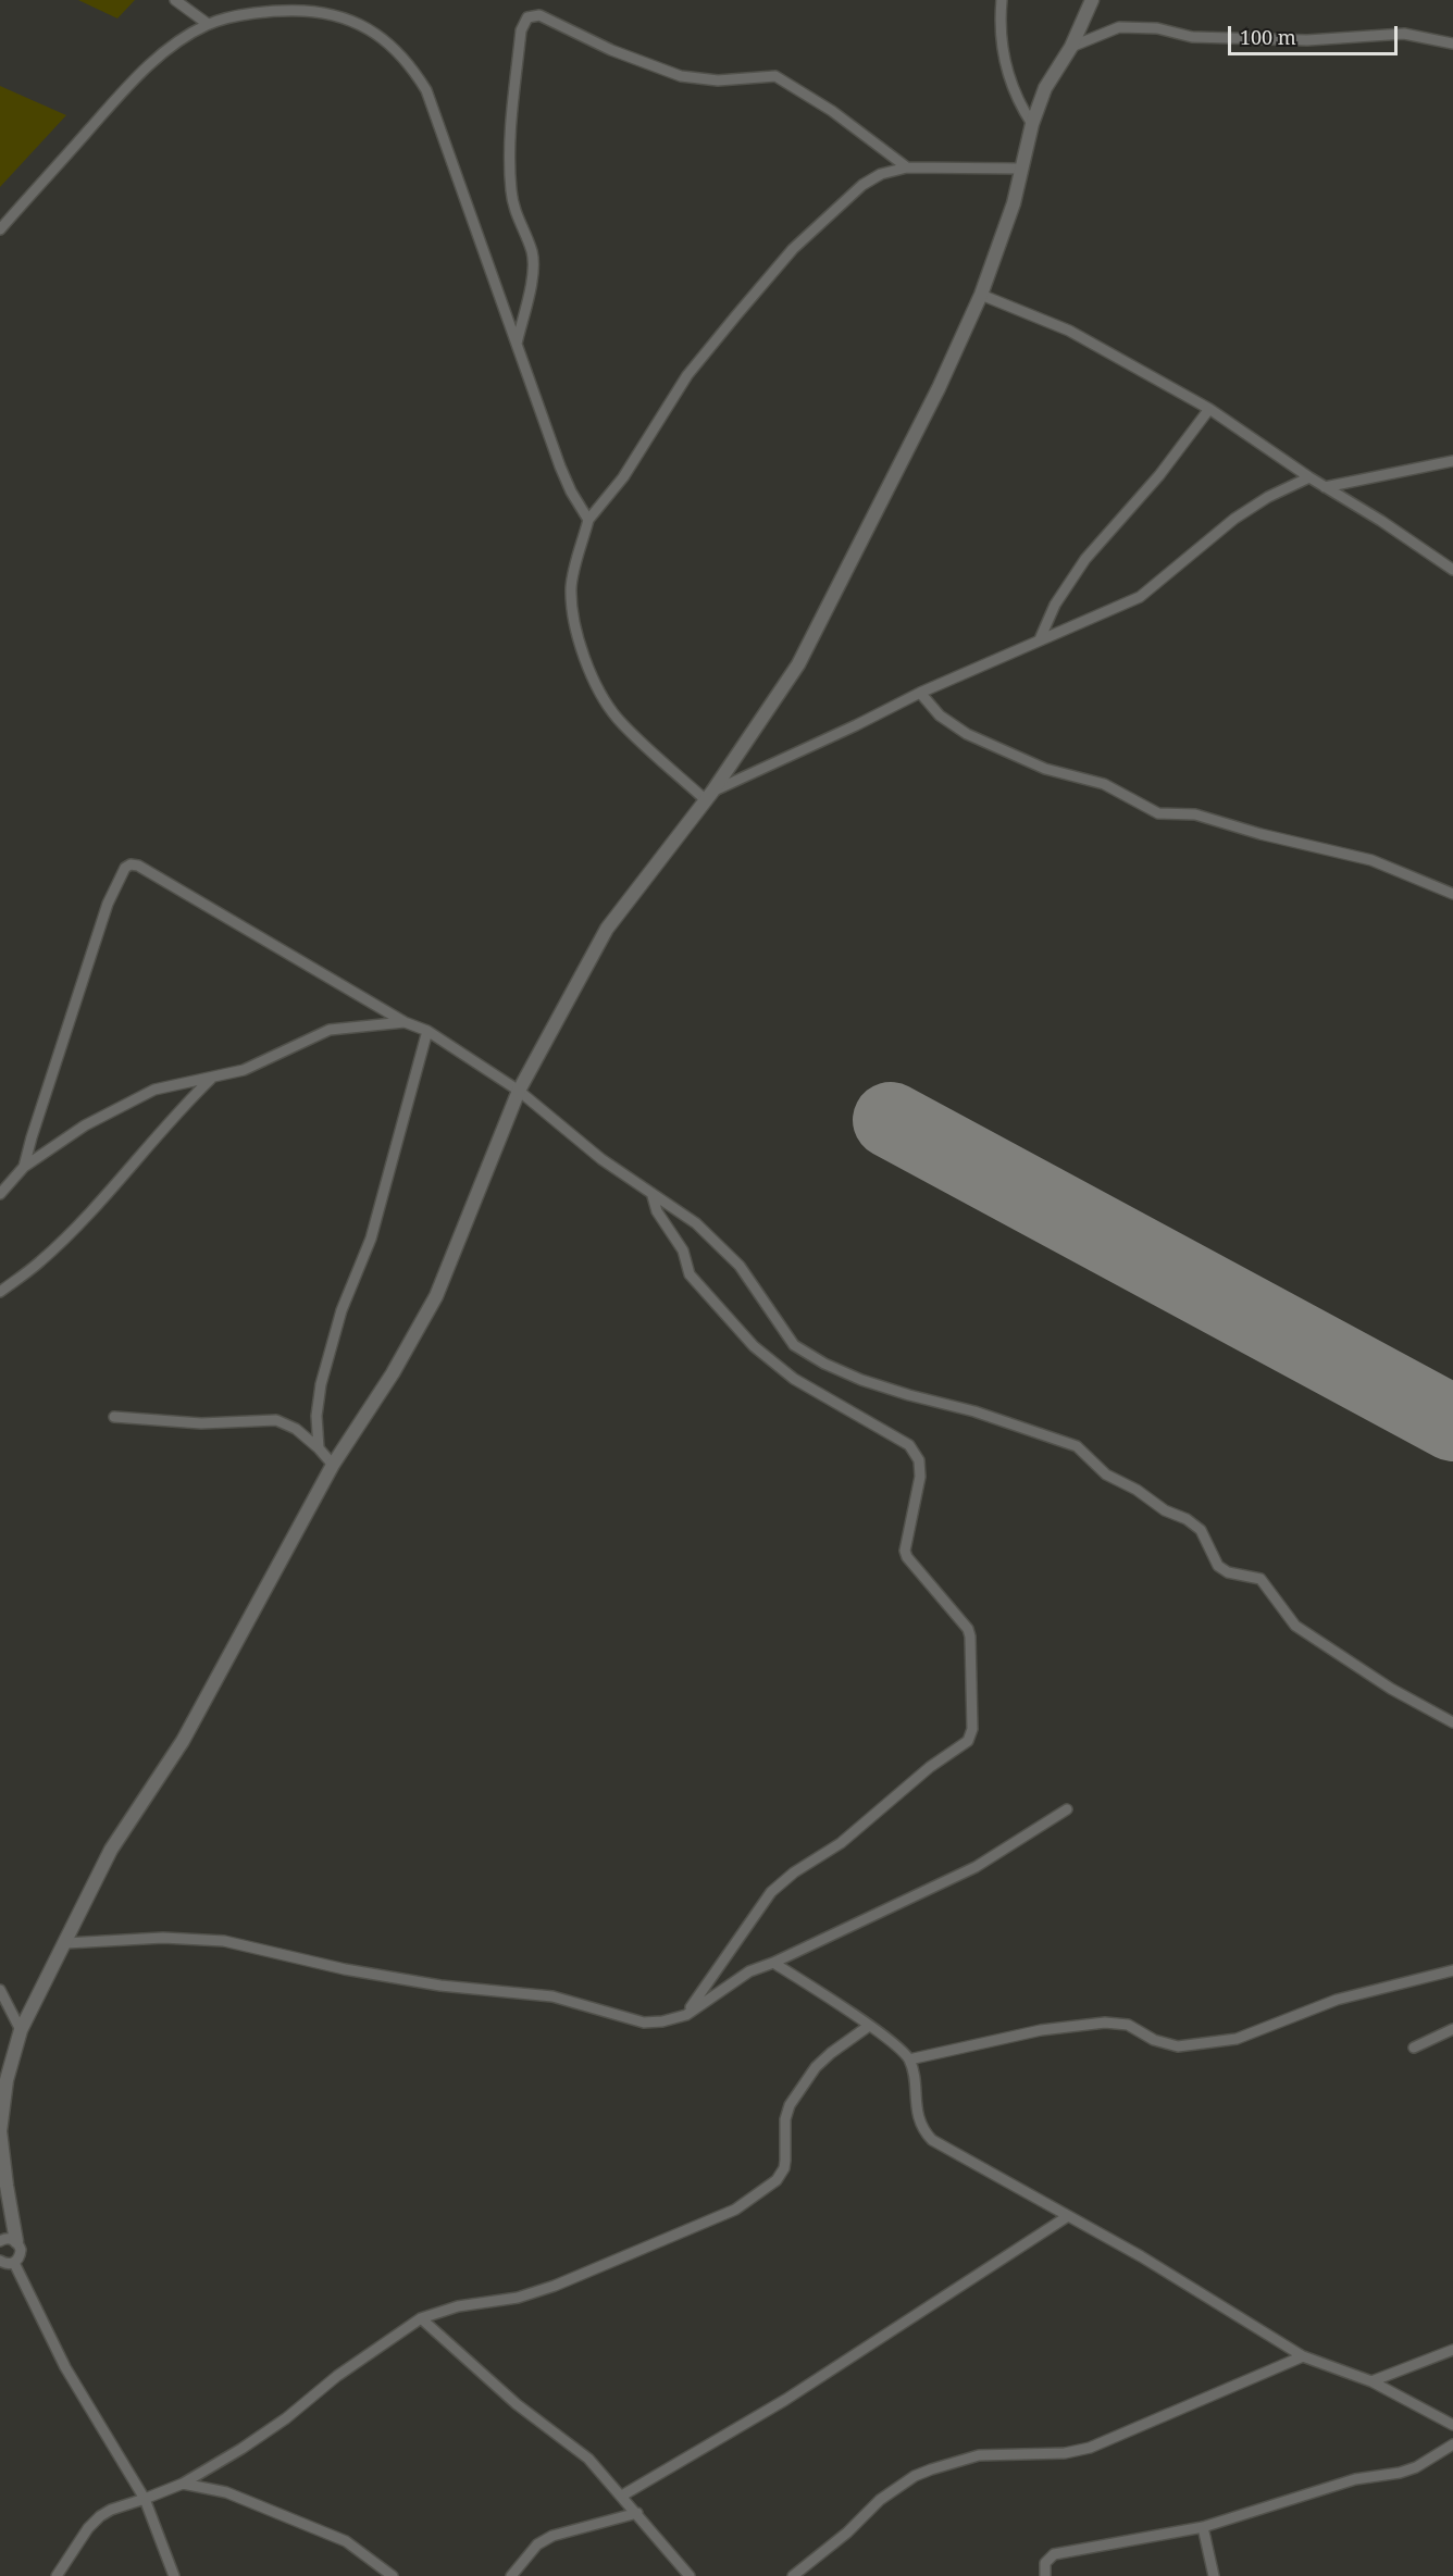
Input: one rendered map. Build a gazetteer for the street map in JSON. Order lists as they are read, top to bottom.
{
  "scale_bar": "100 m"
}
